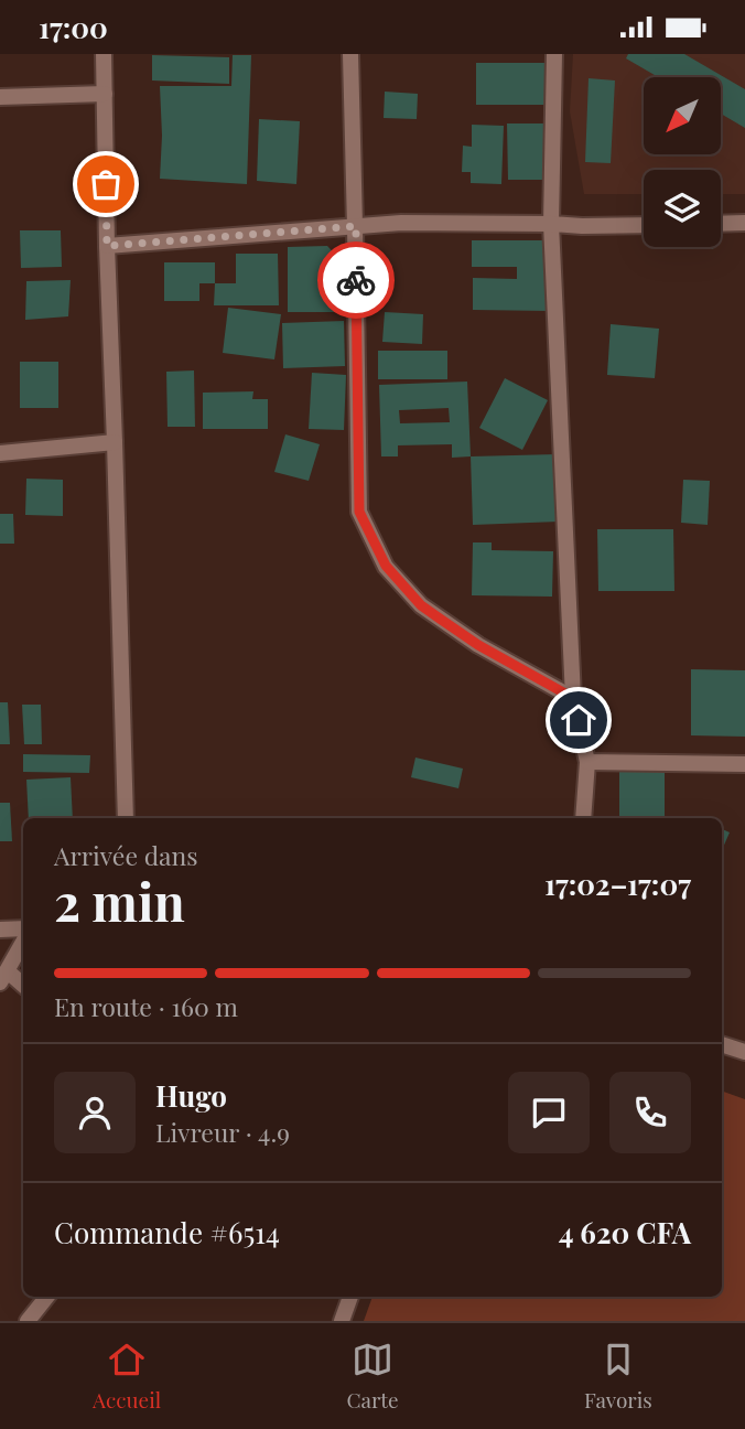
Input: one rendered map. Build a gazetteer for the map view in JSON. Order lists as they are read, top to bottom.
{
  "north": "bottom left",
  "page": {
    "status": "17:00",
    "heading": ["2 min", "Arrivée dans", "17:02–17:07"],
    "panel": [
      "Hugo",
      "Livreur · 4.9",
      "Commande #6514",
      "4 620 CFA"
    ],
    "bar": "En route · 160 m",
    "tabs": ["Accueil", "Carte", "Favoris"]
  }
}
